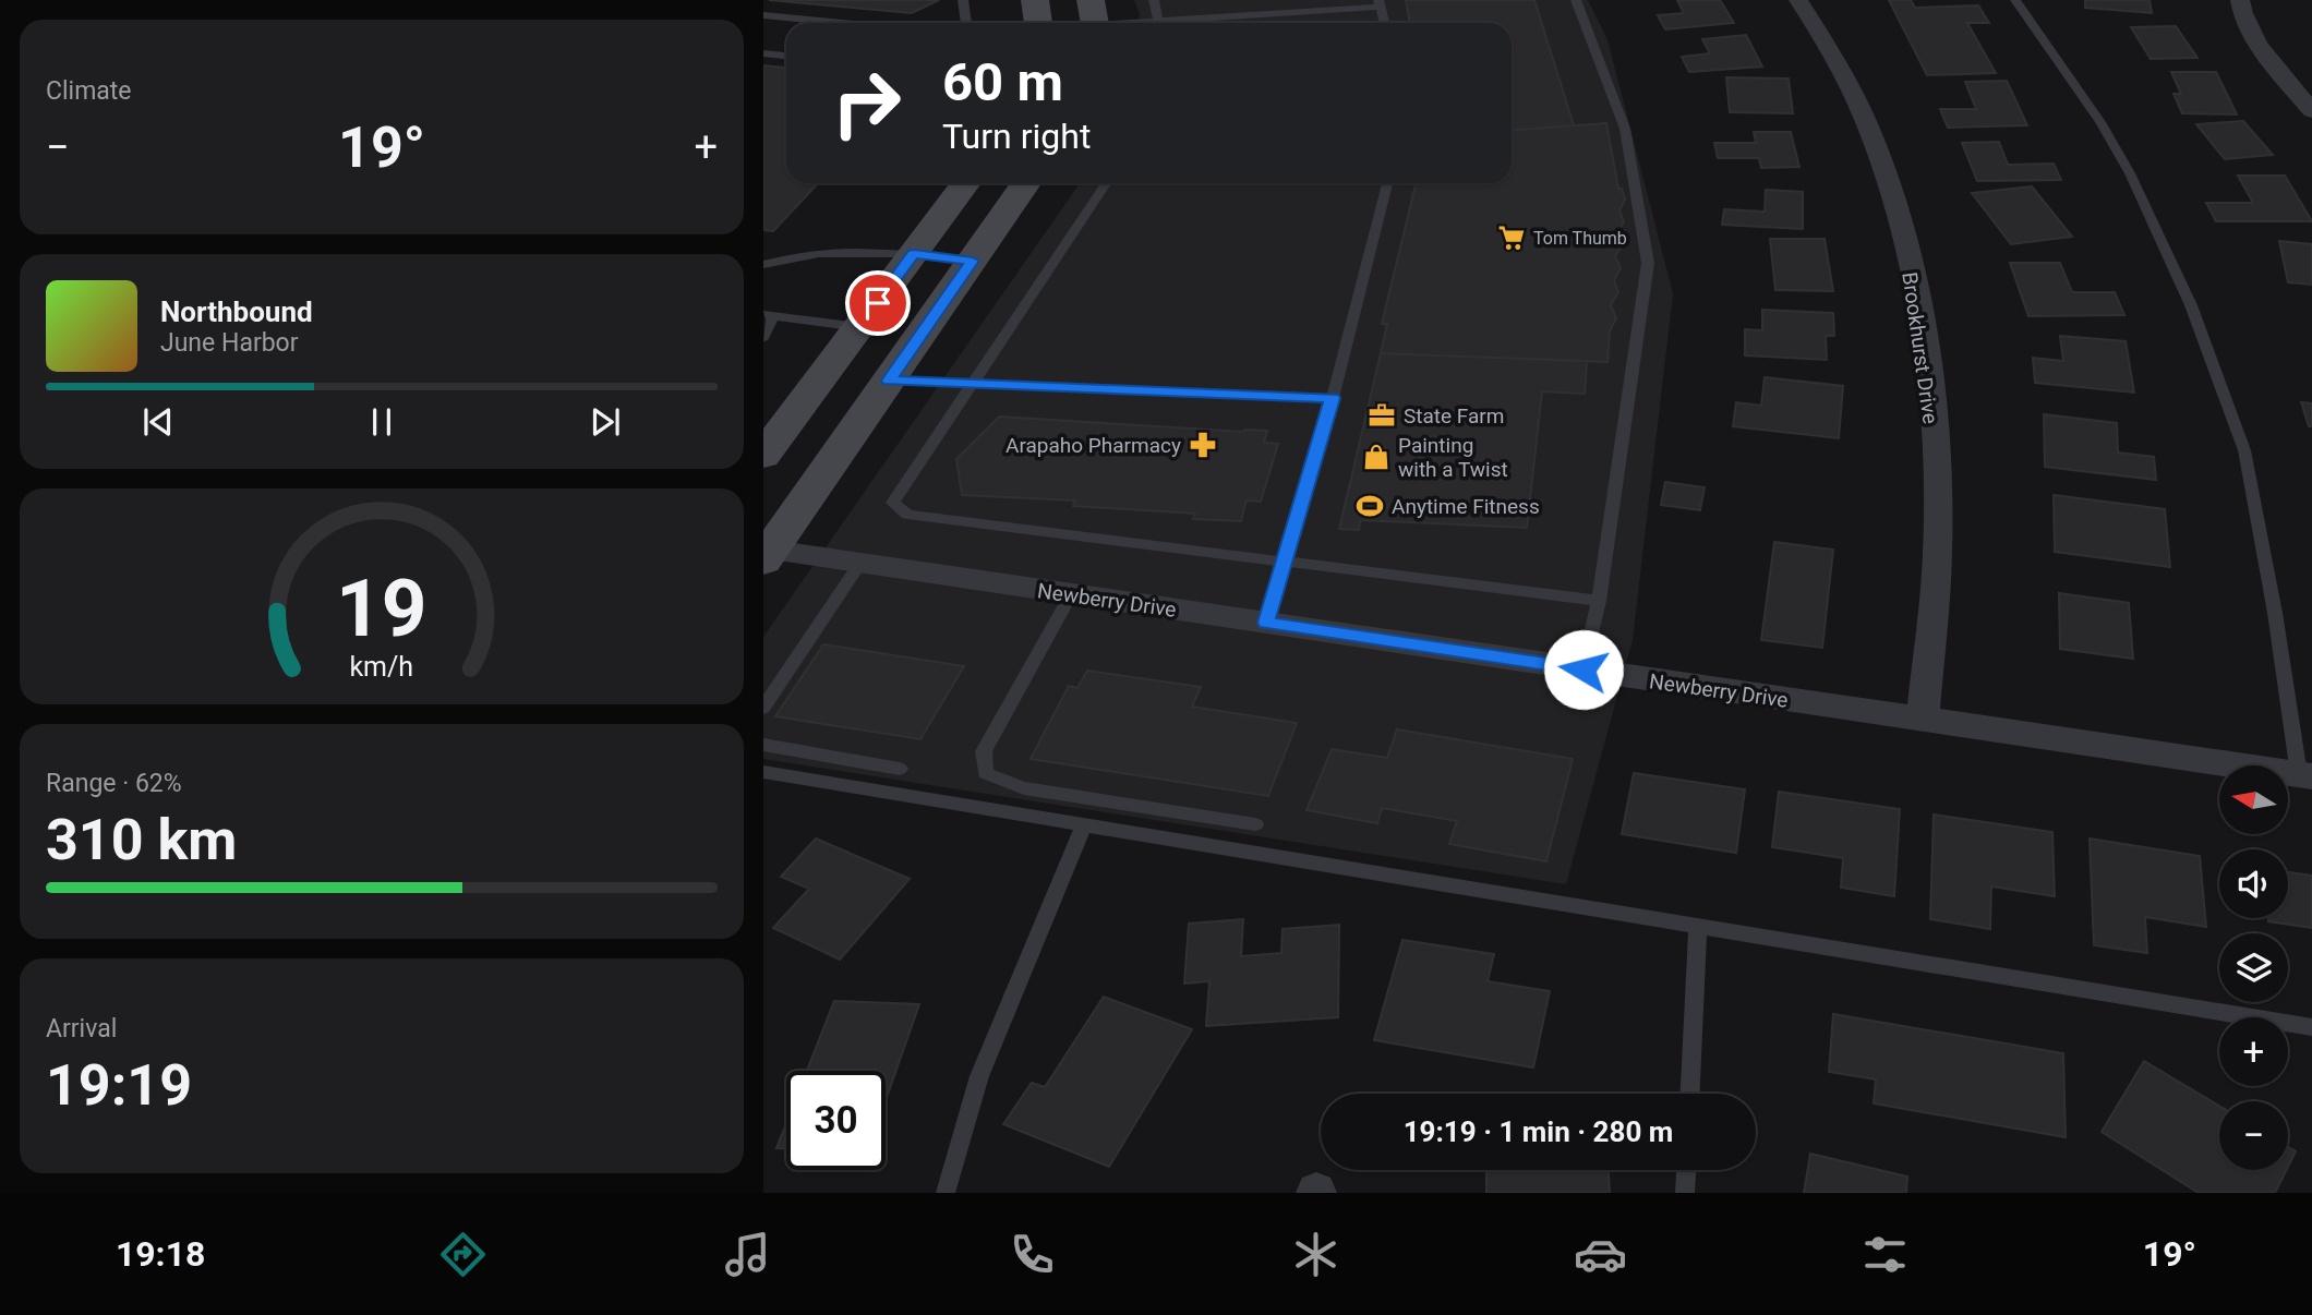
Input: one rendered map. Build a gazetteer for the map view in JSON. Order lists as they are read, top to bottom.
{
  "streets": {
    "street": ["Brookhurst Drive", "Newberry Drive"]
  },
  "crossings": [
    ["Brookhurst Drive", "Newberry Drive"]
  ],
  "places": {
    "supermarket": ["Tom Thumb"],
    "office": ["State Farm"],
    "pharmacy": ["Arapaho Pharmacy"],
    "shop": ["Painting with a Twist"],
    "sports": ["Anytime Fitness"]
  },
  "north": "left",
  "page": {
    "tile": [
      "Climate",
      ["Range · 62%", "310 km"],
      ["Arrival", "19:19"]
    ],
    "turn": ["60 m", "Turn right"],
    "heat": ["−", "19°", "+"],
    "song": ["Northbound", "June Harbor"],
    "map_buttons": ["+", "−"],
    "limit": "30",
    "trip": "19:19 · 1 min · 280 m",
    "tabs": ["19:18", "19°"],
    "gauge": ["19", "km/h"]
  }
}
